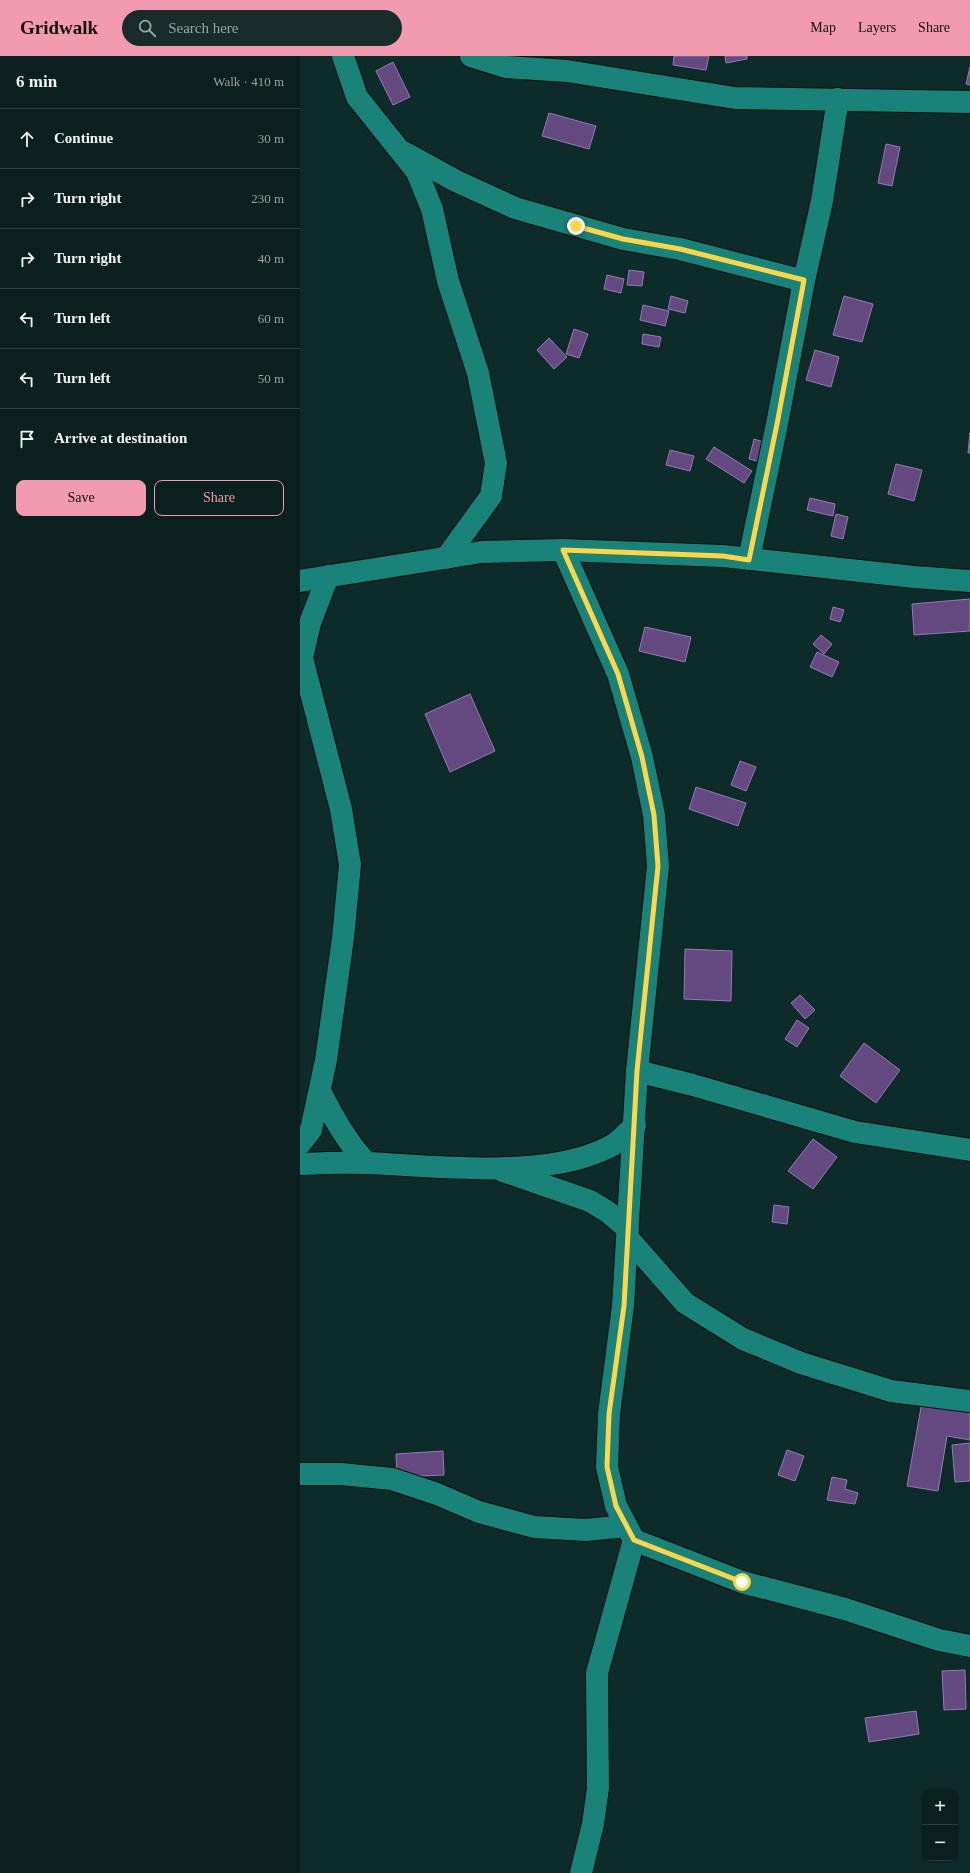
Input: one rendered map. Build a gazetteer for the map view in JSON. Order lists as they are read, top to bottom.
{
  "page": {
    "header": "Gridwalk",
    "search": "Search here",
    "nav": ["Map", "Layers", "Share"],
    "heading": ["6 min", "Walk · 410 m"],
    "list": [
      ["Continue", "30 m"],
      ["Turn right", "230 m"],
      ["Turn right", "40 m"],
      ["Turn left", "60 m"],
      ["Turn left", "50 m"],
      "Arrive at destination"
    ],
    "buttons": ["Save", "Share"],
    "map_buttons": ["+", "−"]
  }
}
